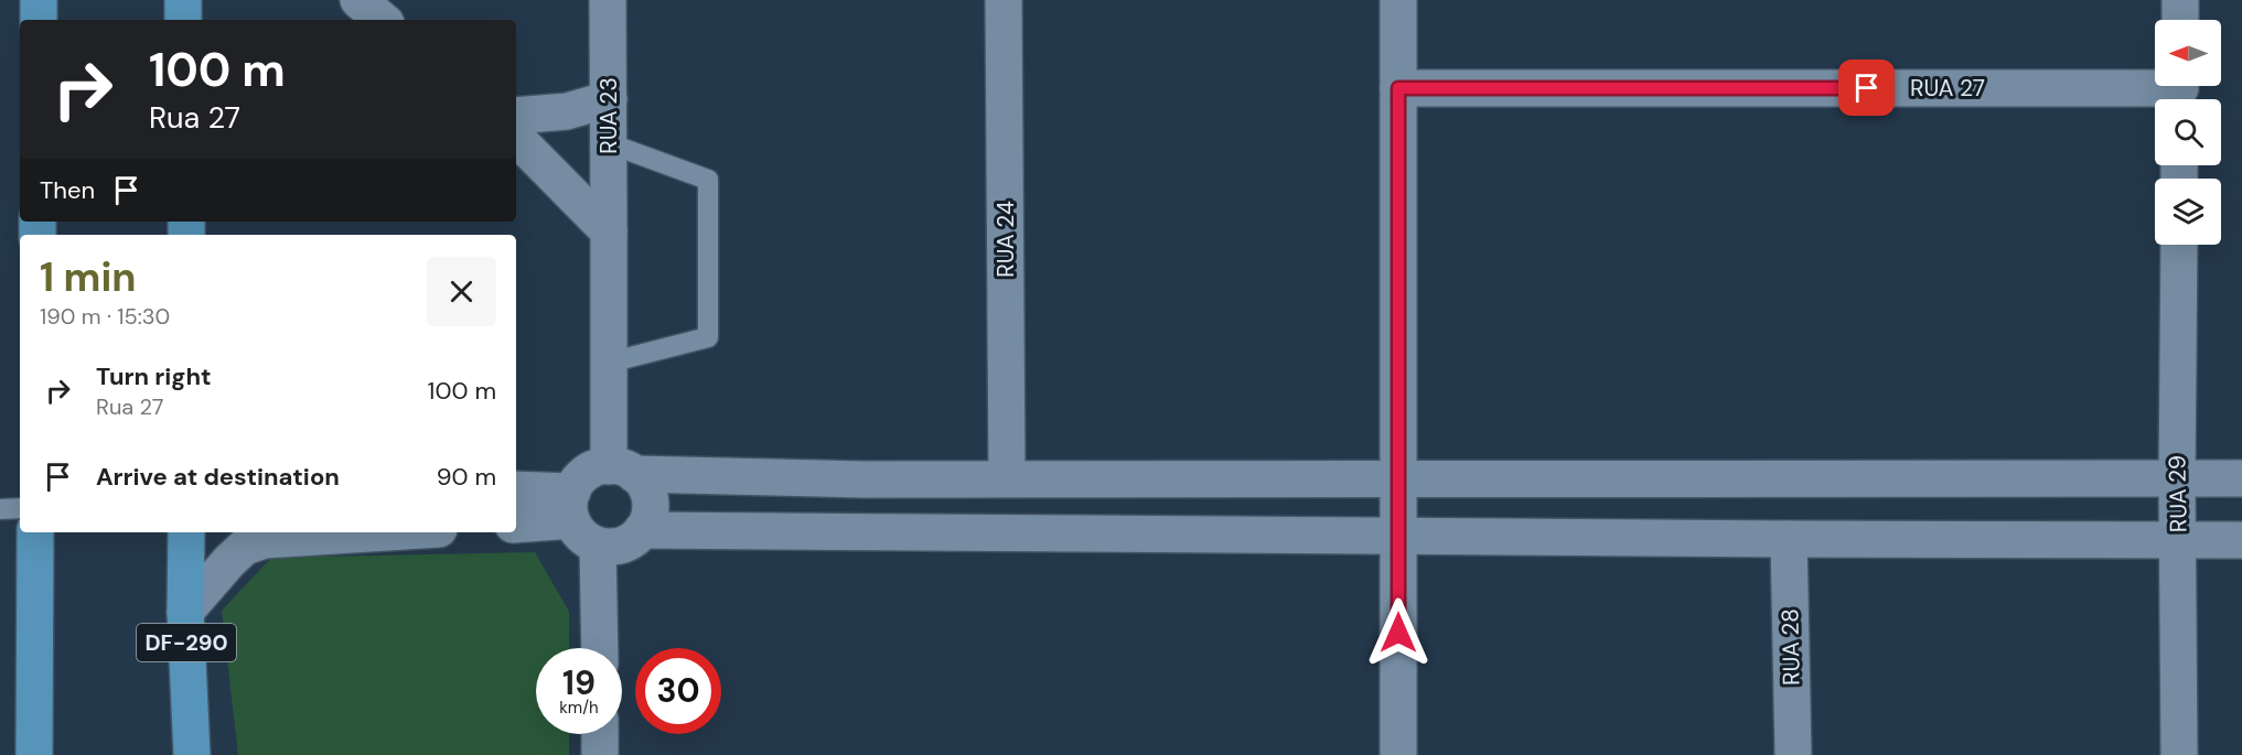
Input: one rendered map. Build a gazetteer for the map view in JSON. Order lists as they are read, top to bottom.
{
  "streets": {
    "highway": ["DF-290"],
    "street": [
      "RUA 27",
      "RUA 23",
      "RUA 24",
      "RUA 29",
      "RUA 28"
    ]
  },
  "north": "left",
  "page": {
    "turn": ["100 m", "Rua 27"],
    "then": "Then",
    "heading": ["1 min", "190 m · 15:30"],
    "list": [
      {
        "name": "Turn right",
        "note": "Rua 27",
        "value": "100 m"
      },
      {
        "name": "Arrive at destination",
        "value": "90 m"
      }
    ],
    "speed": "19 km/h",
    "limit": "30"
  }
}
